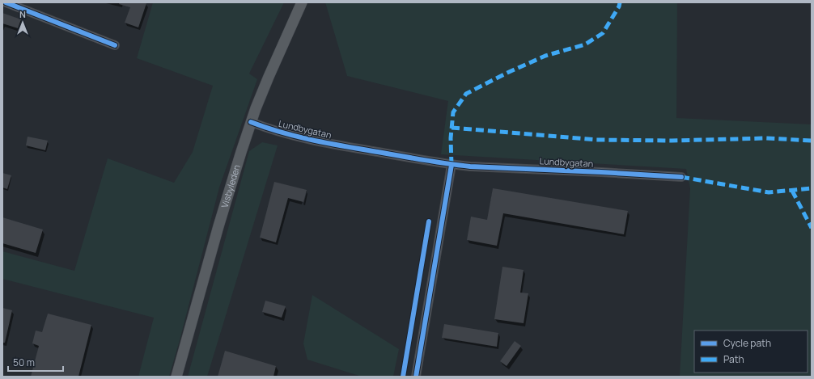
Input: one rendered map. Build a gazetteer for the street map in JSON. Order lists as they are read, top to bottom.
{
  "streets": {
    "main road": ["Visbyleden"],
    "street": ["Lundbygatan"]
  },
  "crossings": [
    ["Lundbygatan", "Visbyleden"]
  ],
  "legend": ["Cycle path", "Path"],
  "scale_bar": "50 m",
  "north": "top"
}
